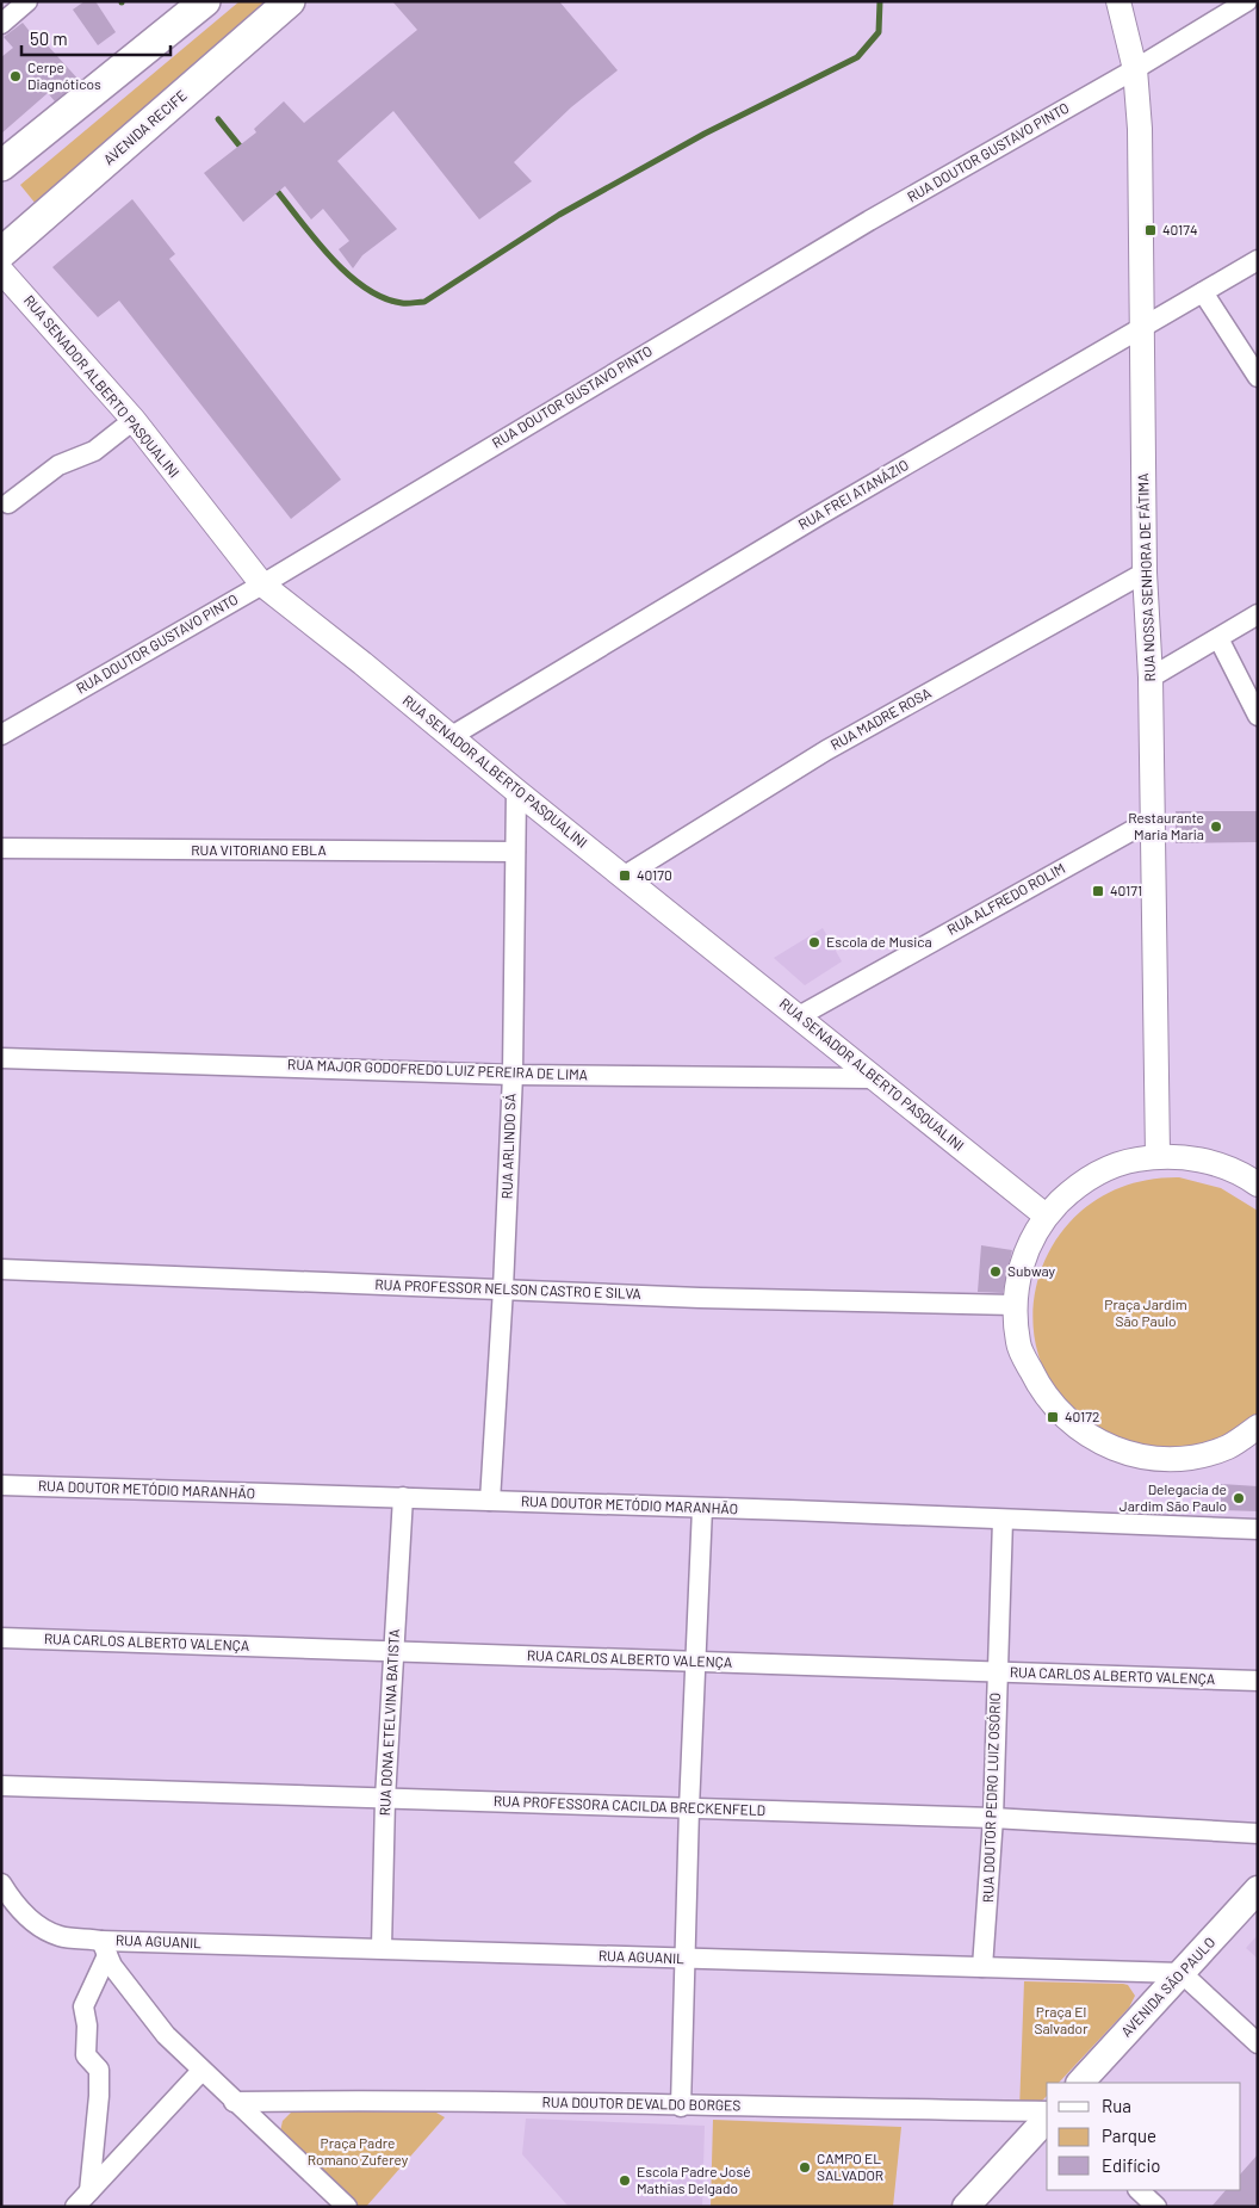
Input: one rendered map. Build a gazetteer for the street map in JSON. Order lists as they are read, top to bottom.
{
  "streets": {
    "main road": ["AVENIDA RECIFE", "AVENIDA SÃO PAULO"],
    "street": [
      "RUA DOUTOR GUSTAVO PINTO",
      "RUA SENADOR ALBERTO PASQUALINI",
      "RUA FREI ATANÁZIO",
      "RUA NOSSA SENHORA DE FÁTIMA",
      "RUA MADRE ROSA",
      "RUA VITORIANO EBLA",
      "RUA ALFREDO ROLIM",
      "RUA MAJOR GODOFREDO LUIZ PEREIRA DE LIMA",
      "RUA ARLINDO SÁ",
      "RUA PROFESSOR NELSON CASTRO E SILVA",
      "RUA DOUTOR METÓDIO MARANHÃO",
      "RUA CARLOS ALBERTO VALENÇA",
      "RUA DONA ETELVINA BATISTA",
      "RUA DOUTOR PEDRO LUIZ OSÓRIO",
      "RUA PROFESSORA CACILDA BRECKENFELD",
      "RUA AGUANIL",
      "RUA DOUTOR DEVALDO BORGES"
    ]
  },
  "crossings": [
    ["RUA DOUTOR GUSTAVO PINTO", "RUA SENADOR ALBERTO PASQUALINI"],
    ["RUA DOUTOR GUSTAVO PINTO", "RUA NOSSA SENHORA DE FÁTIMA"],
    ["RUA SENADOR ALBERTO PASQUALINI", "RUA FREI ATANÁZIO"],
    ["RUA SENADOR ALBERTO PASQUALINI", "RUA MADRE ROSA"],
    ["RUA SENADOR ALBERTO PASQUALINI", "RUA ALFREDO ROLIM"],
    ["RUA SENADOR ALBERTO PASQUALINI", "RUA MAJOR GODOFREDO LUIZ PEREIRA DE LIMA"],
    ["RUA SENADOR ALBERTO PASQUALINI", "RUA ARLINDO SÁ"],
    ["RUA FREI ATANÁZIO", "RUA NOSSA SENHORA DE FÁTIMA"],
    ["RUA NOSSA SENHORA DE FÁTIMA", "RUA MADRE ROSA"],
    ["RUA NOSSA SENHORA DE FÁTIMA", "RUA ALFREDO ROLIM"],
    ["RUA VITORIANO EBLA", "RUA ARLINDO SÁ"],
    ["RUA MAJOR GODOFREDO LUIZ PEREIRA DE LIMA", "RUA ARLINDO SÁ"],
    ["RUA ARLINDO SÁ", "RUA PROFESSOR NELSON CASTRO E SILVA"],
    ["RUA ARLINDO SÁ", "RUA DOUTOR METÓDIO MARANHÃO"],
    ["RUA DOUTOR METÓDIO MARANHÃO", "RUA DONA ETELVINA BATISTA"],
    ["RUA DOUTOR METÓDIO MARANHÃO", "RUA DOUTOR PEDRO LUIZ OSÓRIO"],
    ["RUA CARLOS ALBERTO VALENÇA", "RUA DONA ETELVINA BATISTA"],
    ["RUA CARLOS ALBERTO VALENÇA", "RUA DOUTOR PEDRO LUIZ OSÓRIO"],
    ["RUA DONA ETELVINA BATISTA", "RUA PROFESSORA CACILDA BRECKENFELD"],
    ["RUA DONA ETELVINA BATISTA", "RUA AGUANIL"],
    ["RUA DOUTOR PEDRO LUIZ OSÓRIO", "RUA PROFESSORA CACILDA BRECKENFELD"],
    ["RUA DOUTOR PEDRO LUIZ OSÓRIO", "RUA AGUANIL"],
    ["RUA AGUANIL", "AVENIDA SÃO PAULO"]
  ],
  "parks": ["Praça Jardim São Paulo", "Praça El Salvador", "Praça Padre Romano Zuferey"],
  "places": {
    "other": [
      "Cerpe Diagnóticos",
      "Restaurante Maria Maria",
      "Escola de Musica",
      "Subway",
      "Delegacia de Jardim São Paulo",
      "CAMPO EL SALVADOR",
      "Escola Padre José Mathias Delgado"
    ],
    "transit": [
      "40174",
      "40170",
      "40171",
      "40172"
    ]
  },
  "legend": ["Rua", "Parque", "Edifício"],
  "scale_bar": "50 m"
}
